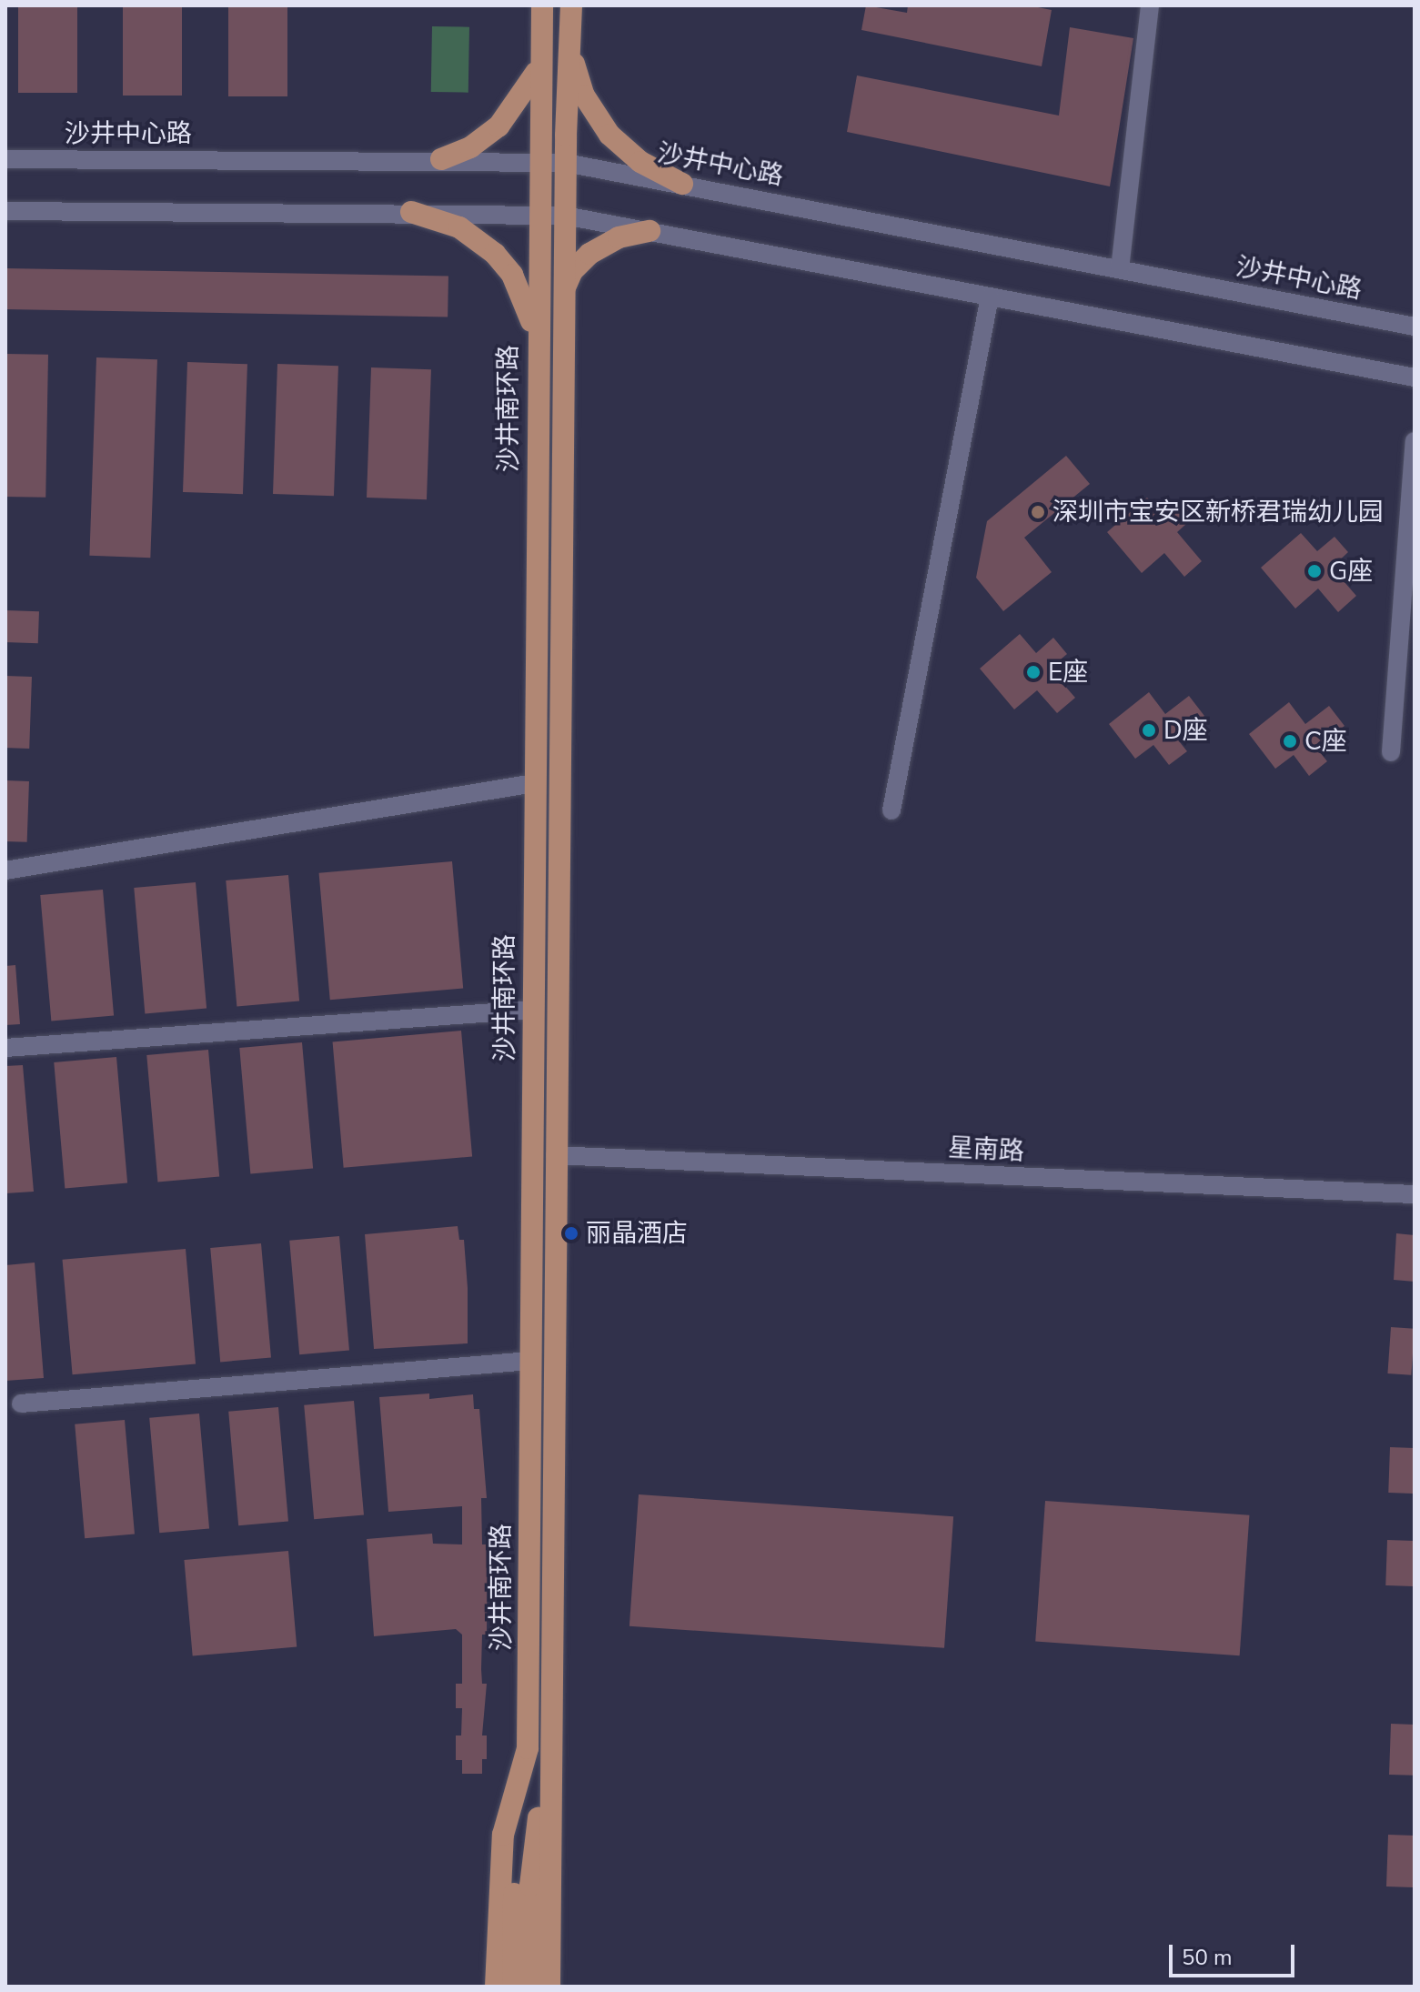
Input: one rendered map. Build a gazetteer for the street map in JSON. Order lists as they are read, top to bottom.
{
  "streets": {
    "main road": ["沙井南环路"],
    "street": ["沙井中心路", "星南路"]
  },
  "crossings": [
    ["沙井中心路", "沙井南环路"],
    ["沙井南环路", "星南路"]
  ],
  "places": [
    "深圳市宝安区新桥君瑞幼儿园",
    "G座",
    "E座",
    "D座",
    "C座",
    "丽晶酒店"
  ],
  "scale_bar": "50 m"
}
